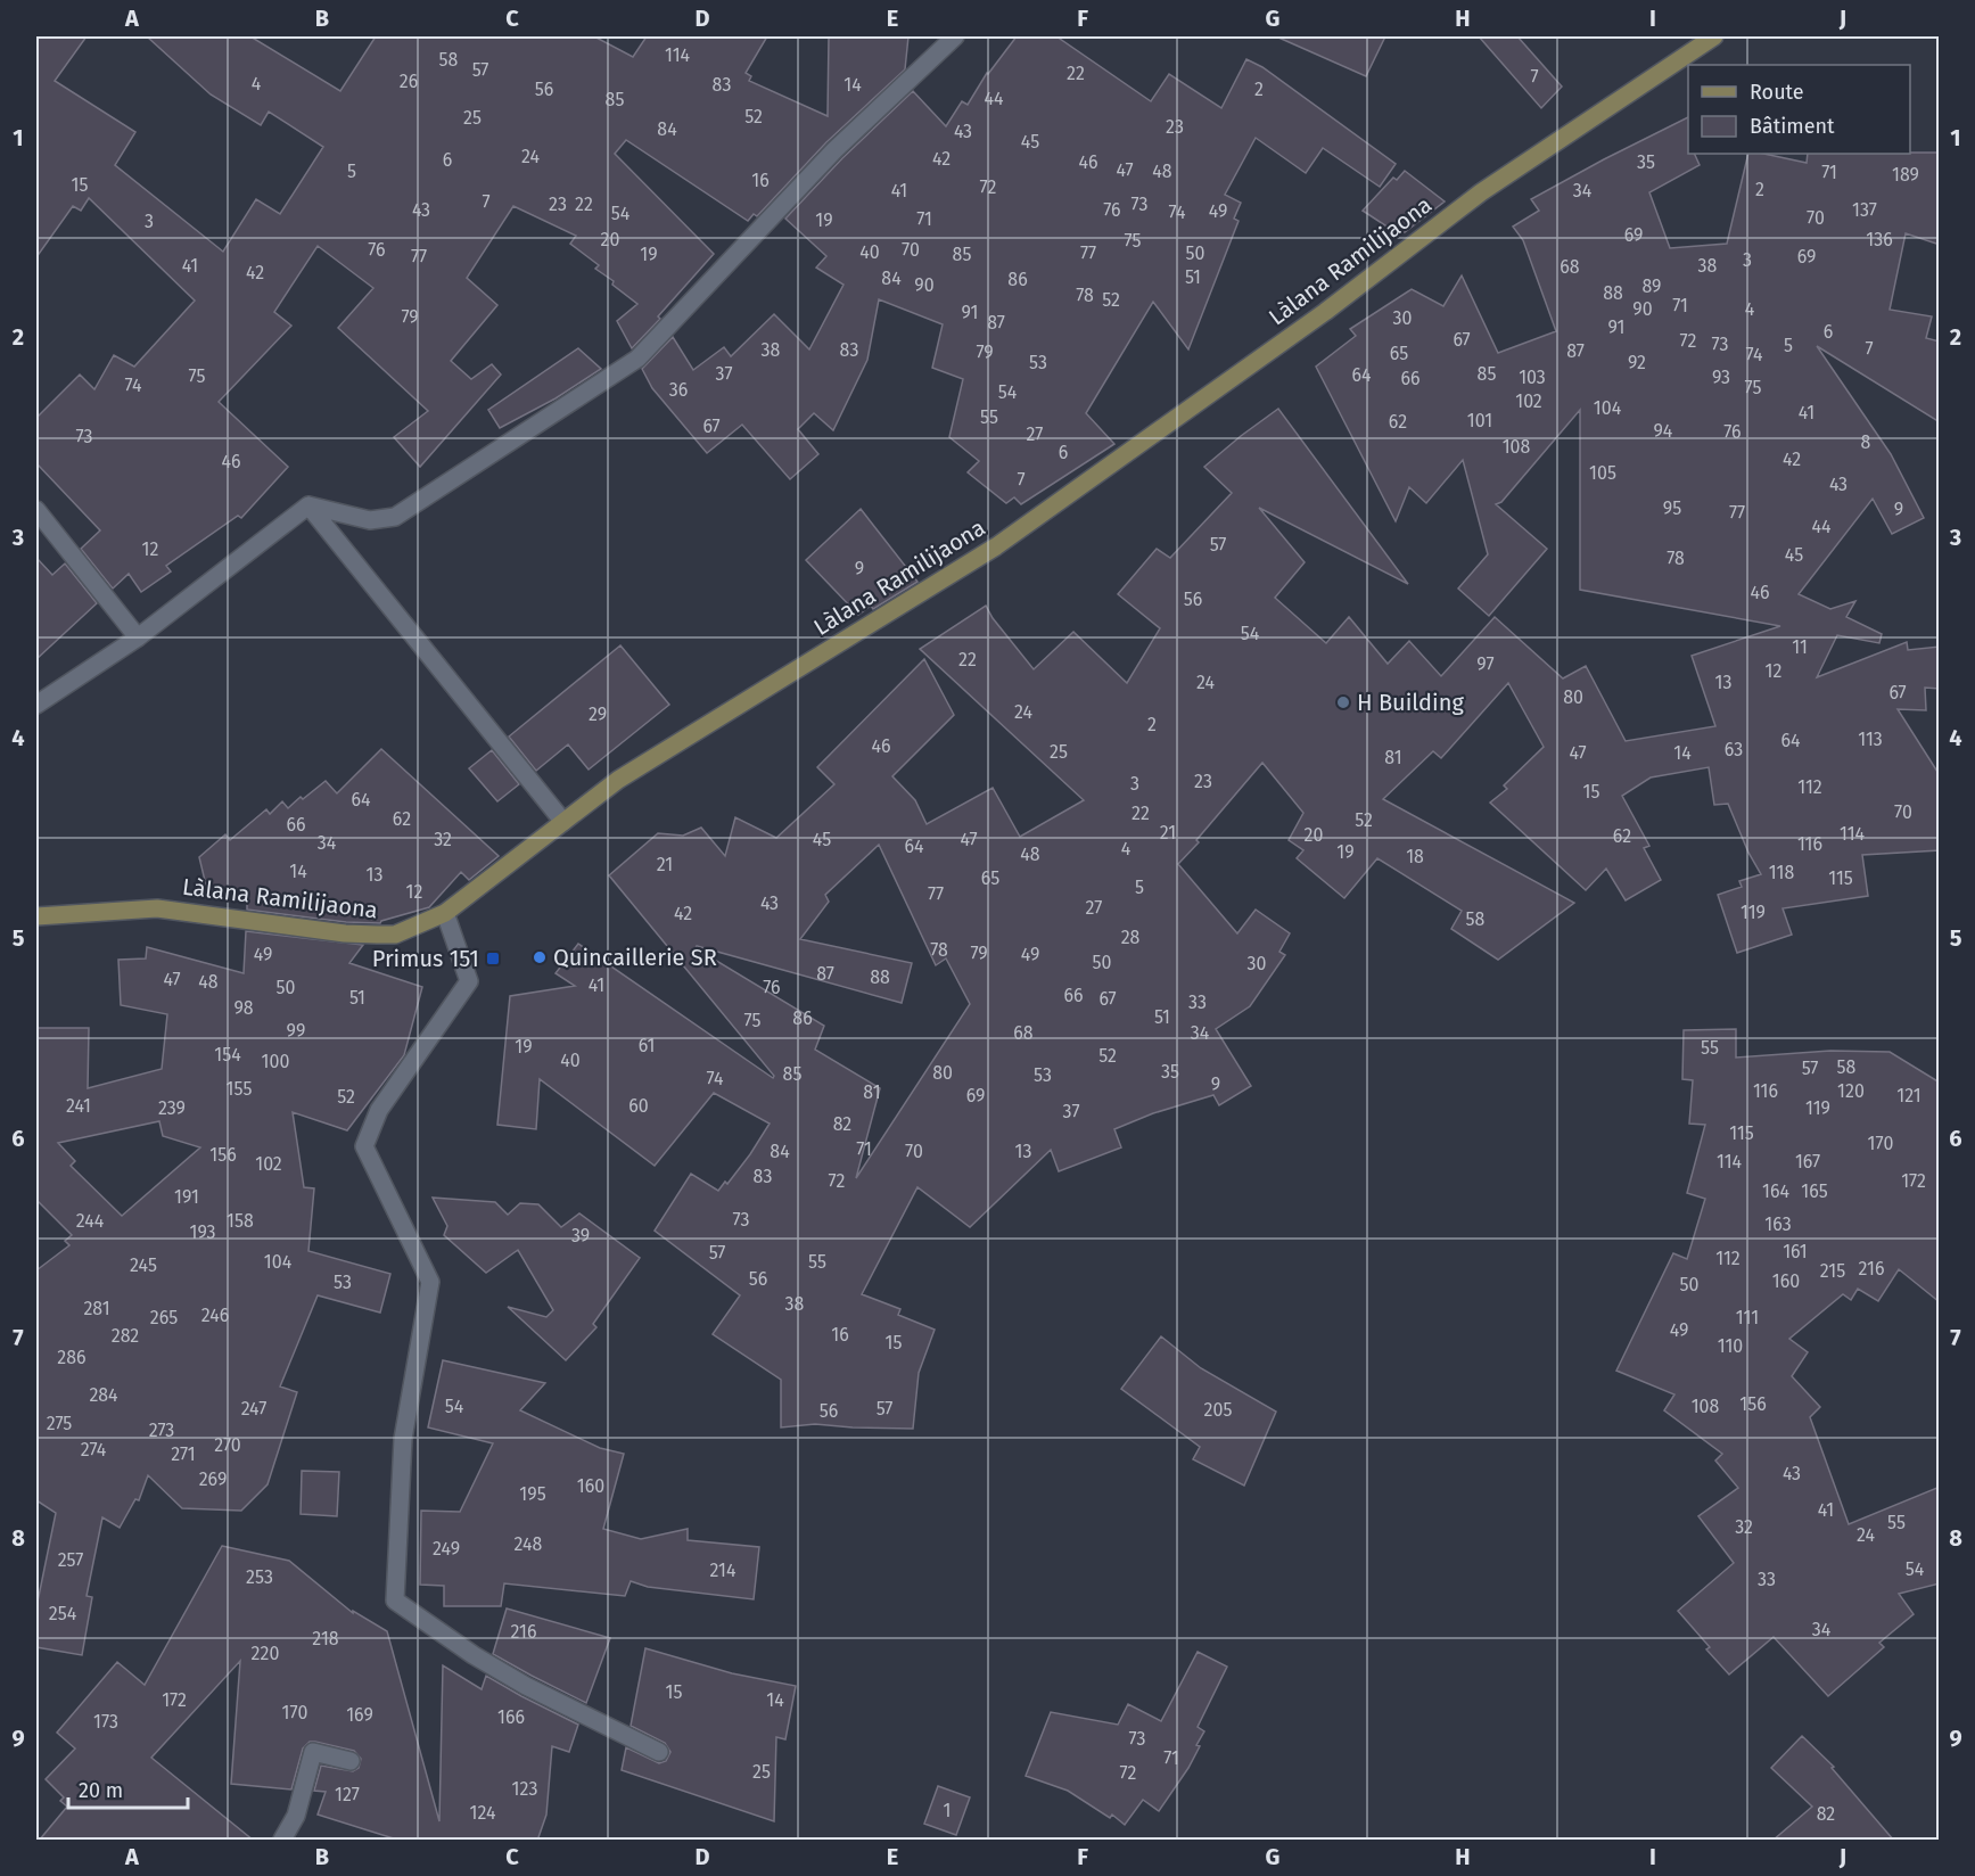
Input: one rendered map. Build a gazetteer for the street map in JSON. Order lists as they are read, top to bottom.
{
  "streets": {
    "street": ["Làlana Ramilijaona"]
  },
  "places": {
    "other": ["H Building", "Quincaillerie SR"],
    "transit": ["Primus 151"]
  },
  "house_numbers": [
    "114",
    "58",
    "57",
    "22",
    "7",
    "26",
    "4",
    "83",
    "14",
    "56",
    "2",
    "44",
    "85",
    "52",
    "25",
    "23",
    "84",
    "43",
    "45",
    "24",
    "42",
    "6",
    "46",
    "35",
    "47",
    "5",
    "48",
    "71",
    "189",
    "16",
    "15",
    "72",
    "2",
    "41",
    "34",
    "7",
    "23",
    "22",
    "73",
    "43",
    "76",
    "137",
    "49",
    "74",
    "54",
    "70",
    "71",
    "19",
    "3",
    "69",
    "20",
    "136",
    "75",
    "76",
    "70",
    "40",
    "77",
    "50",
    "19",
    "85",
    "77",
    "69",
    "3",
    "41",
    "38",
    "68",
    "42",
    "51",
    "84",
    "86",
    "90",
    "89",
    "88",
    "78",
    "52",
    "71",
    "90",
    "4",
    "91",
    "79",
    "30",
    "87",
    "91",
    "6",
    "67",
    "72",
    "73",
    "5",
    "7",
    "38",
    "83",
    "87",
    "79",
    "65",
    "74",
    "53",
    "92",
    "37",
    "85",
    "64",
    "75",
    "103",
    "93",
    "66",
    "74",
    "75",
    "36",
    "54",
    "102",
    "104",
    "41",
    "55",
    "101",
    "62",
    "67",
    "94",
    "76",
    "27",
    "73",
    "8",
    "108",
    "6",
    "42",
    "46",
    "105",
    "7",
    "43",
    "95",
    "9",
    "77",
    "44",
    "57",
    "12",
    "45",
    "78",
    "9",
    "46",
    "56",
    "54",
    "11",
    "22",
    "97",
    "12",
    "24",
    "13",
    "67",
    "80",
    "24",
    "29",
    "2",
    "113",
    "64",
    "46",
    "63",
    "25",
    "47",
    "14",
    "81",
    "23",
    "3",
    "112",
    "15",
    "64",
    "70",
    "22",
    "62",
    "52",
    "66",
    "21",
    "114",
    "20",
    "62",
    "32",
    "45",
    "47",
    "34",
    "116",
    "64",
    "4",
    "19",
    "48",
    "18",
    "21",
    "14",
    "118",
    "13",
    "65",
    "115",
    "5",
    "12",
    "77",
    "43",
    "27",
    "119",
    "42",
    "58",
    "28",
    "78",
    "79",
    "49",
    "49",
    "50",
    "30",
    "87",
    "88",
    "47",
    "48",
    "41",
    "50",
    "76",
    "66",
    "51",
    "67",
    "33",
    "98",
    "51",
    "86",
    "75",
    "99",
    "68",
    "34",
    "61",
    "19",
    "55",
    "154",
    "52",
    "40",
    "100",
    "58",
    "57",
    "35",
    "80",
    "85",
    "53",
    "74",
    "9",
    "155",
    "116",
    "120",
    "81",
    "69",
    "121",
    "52",
    "241",
    "60",
    "239",
    "119",
    "37",
    "82",
    "115",
    "170",
    "71",
    "84",
    "70",
    "13",
    "156",
    "114",
    "167",
    "102",
    "83",
    "72",
    "172",
    "164",
    "165",
    "191",
    "73",
    "244",
    "158",
    "163",
    "193",
    "39",
    "161",
    "57",
    "112",
    "104",
    "55",
    "245",
    "216",
    "215",
    "56",
    "160",
    "53",
    "50",
    "38",
    "281",
    "246",
    "265",
    "111",
    "49",
    "16",
    "282",
    "15",
    "110",
    "286",
    "284",
    "156",
    "54",
    "108",
    "247",
    "57",
    "205",
    "56",
    "275",
    "273",
    "270",
    "274",
    "271",
    "43",
    "269",
    "160",
    "195",
    "41",
    "55",
    "32",
    "24",
    "248",
    "249",
    "257",
    "54",
    "214",
    "253",
    "33",
    "254",
    "34",
    "216",
    "218",
    "220",
    "15",
    "172",
    "14",
    "170",
    "169",
    "166",
    "173",
    "73",
    "71",
    "25",
    "72",
    "123",
    "127",
    "1",
    "124",
    "82"
  ],
  "legend": ["Route", "Bâtiment"],
  "scale_bar": "20 m",
  "grid": {
    "columns": [
      "A",
      "B",
      "C",
      "D",
      "E",
      "F",
      "G",
      "H",
      "I",
      "J"
    ],
    "rows": [
      "1",
      "2",
      "3",
      "4",
      "5",
      "6",
      "7",
      "8",
      "9"
    ]
  }
}
